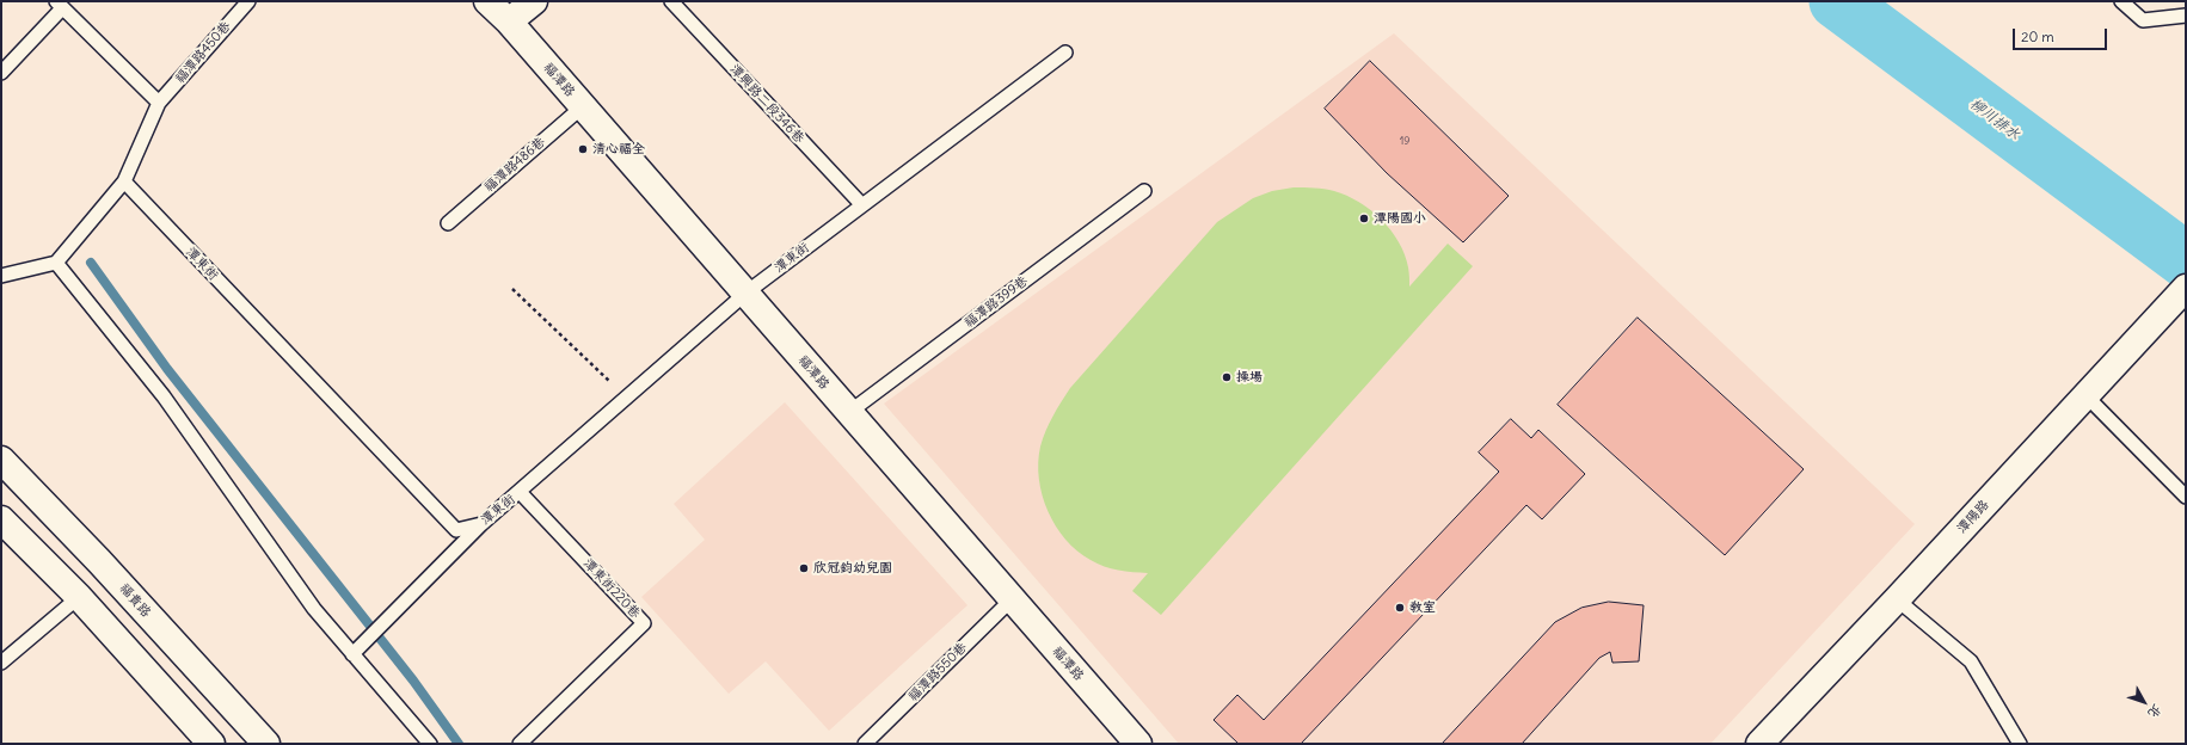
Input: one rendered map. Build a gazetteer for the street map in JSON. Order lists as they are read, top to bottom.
{
  "streets": {
    "street": ["福潭路", "潭陽路", "福貴路"],
    "lane": [
      "福潭路450巷",
      "潭興路二段346巷",
      "福潭路486巷",
      "潭東街",
      "福潭路399巷",
      "潭東街220巷",
      "福潭路550巷"
    ]
  },
  "crossings": [
    ["福潭路", "福潭路486巷"],
    ["福潭路", "潭東街"],
    ["福潭路", "福潭路399巷"],
    ["福潭路", "福潭路550巷"],
    ["潭興路二段346巷", "潭東街"],
    ["潭東街", "潭東街220巷"]
  ],
  "water": ["柳川排水"],
  "places": [
    "清心福全",
    "潭陽國小",
    "操場",
    "欣冠鈞幼兒園",
    "教室"
  ],
  "house_numbers": ["19"],
  "scale_bar": "20 m",
  "north": "bottom right"
}
